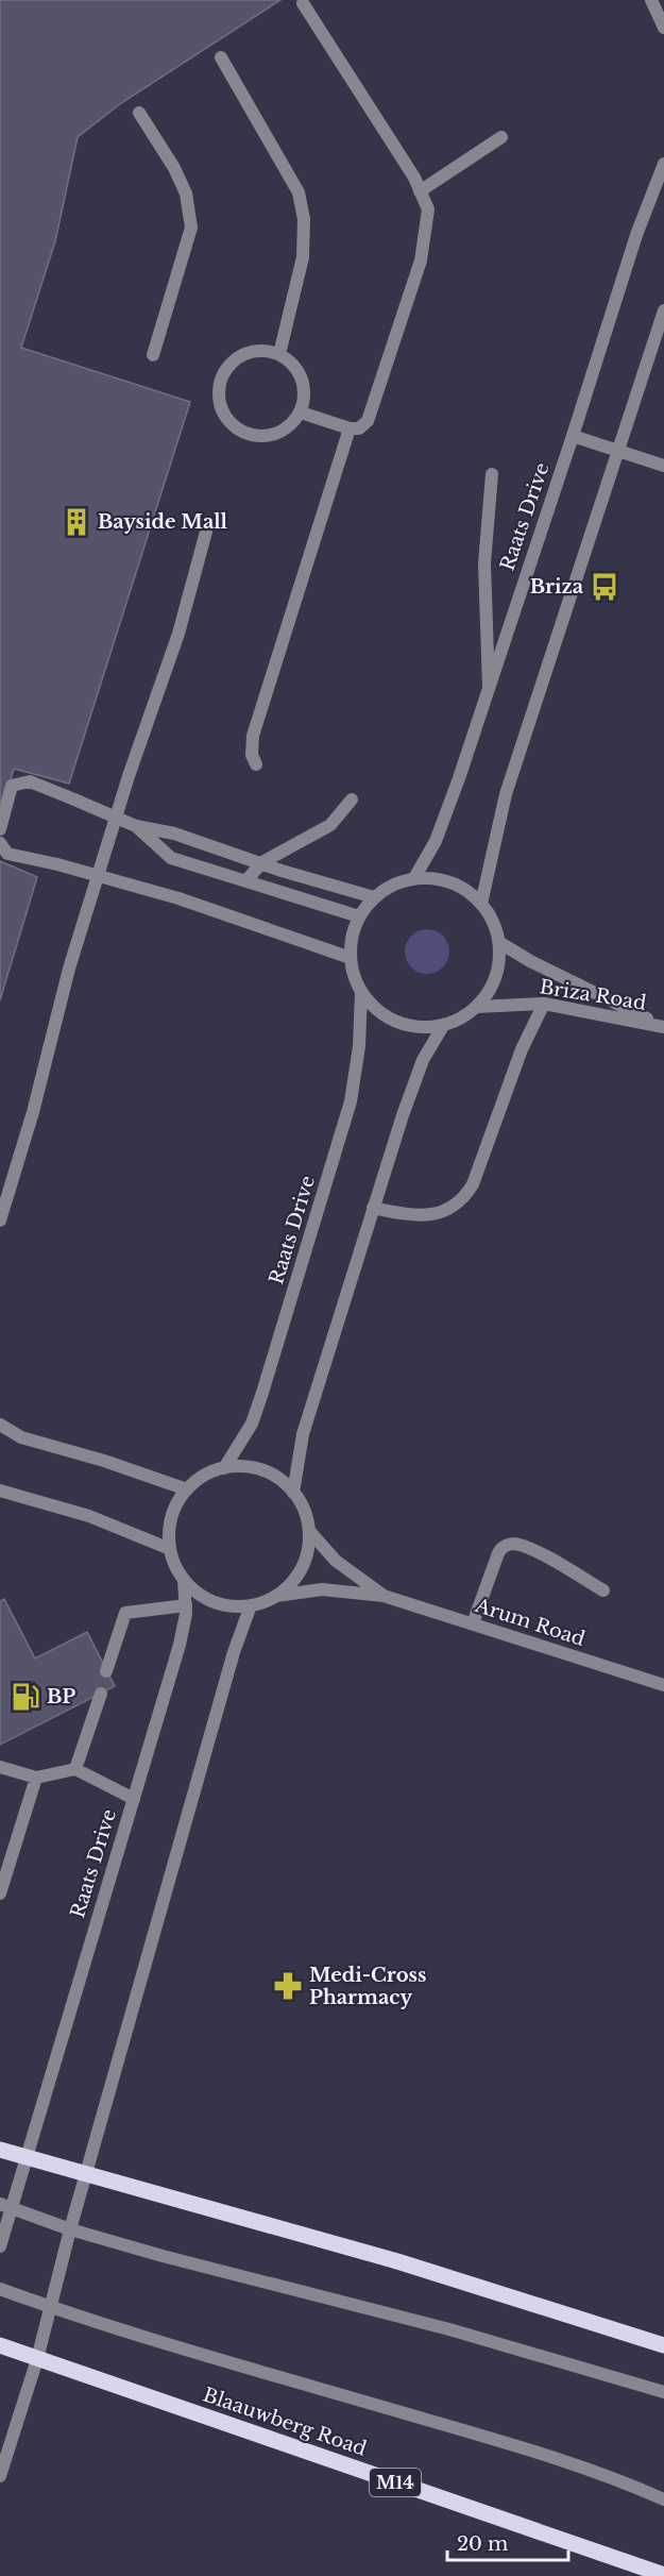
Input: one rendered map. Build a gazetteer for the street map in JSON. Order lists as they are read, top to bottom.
{
  "streets": {
    "main road": ["Blaauwberg Road", "M14"],
    "street": ["Raats Drive", "Briza Road", "Arum Road"]
  },
  "crossings": [
    ["Raats Drive", "Briza Road"],
    ["Raats Drive", "Arum Road"]
  ],
  "places": {
    "building": ["Bayside Mall"],
    "bus stop": ["Briza"],
    "fuel station": ["BP"],
    "pharmacy": ["Medi-Cross Pharmacy"]
  },
  "scale_bar": "20 m"
}
